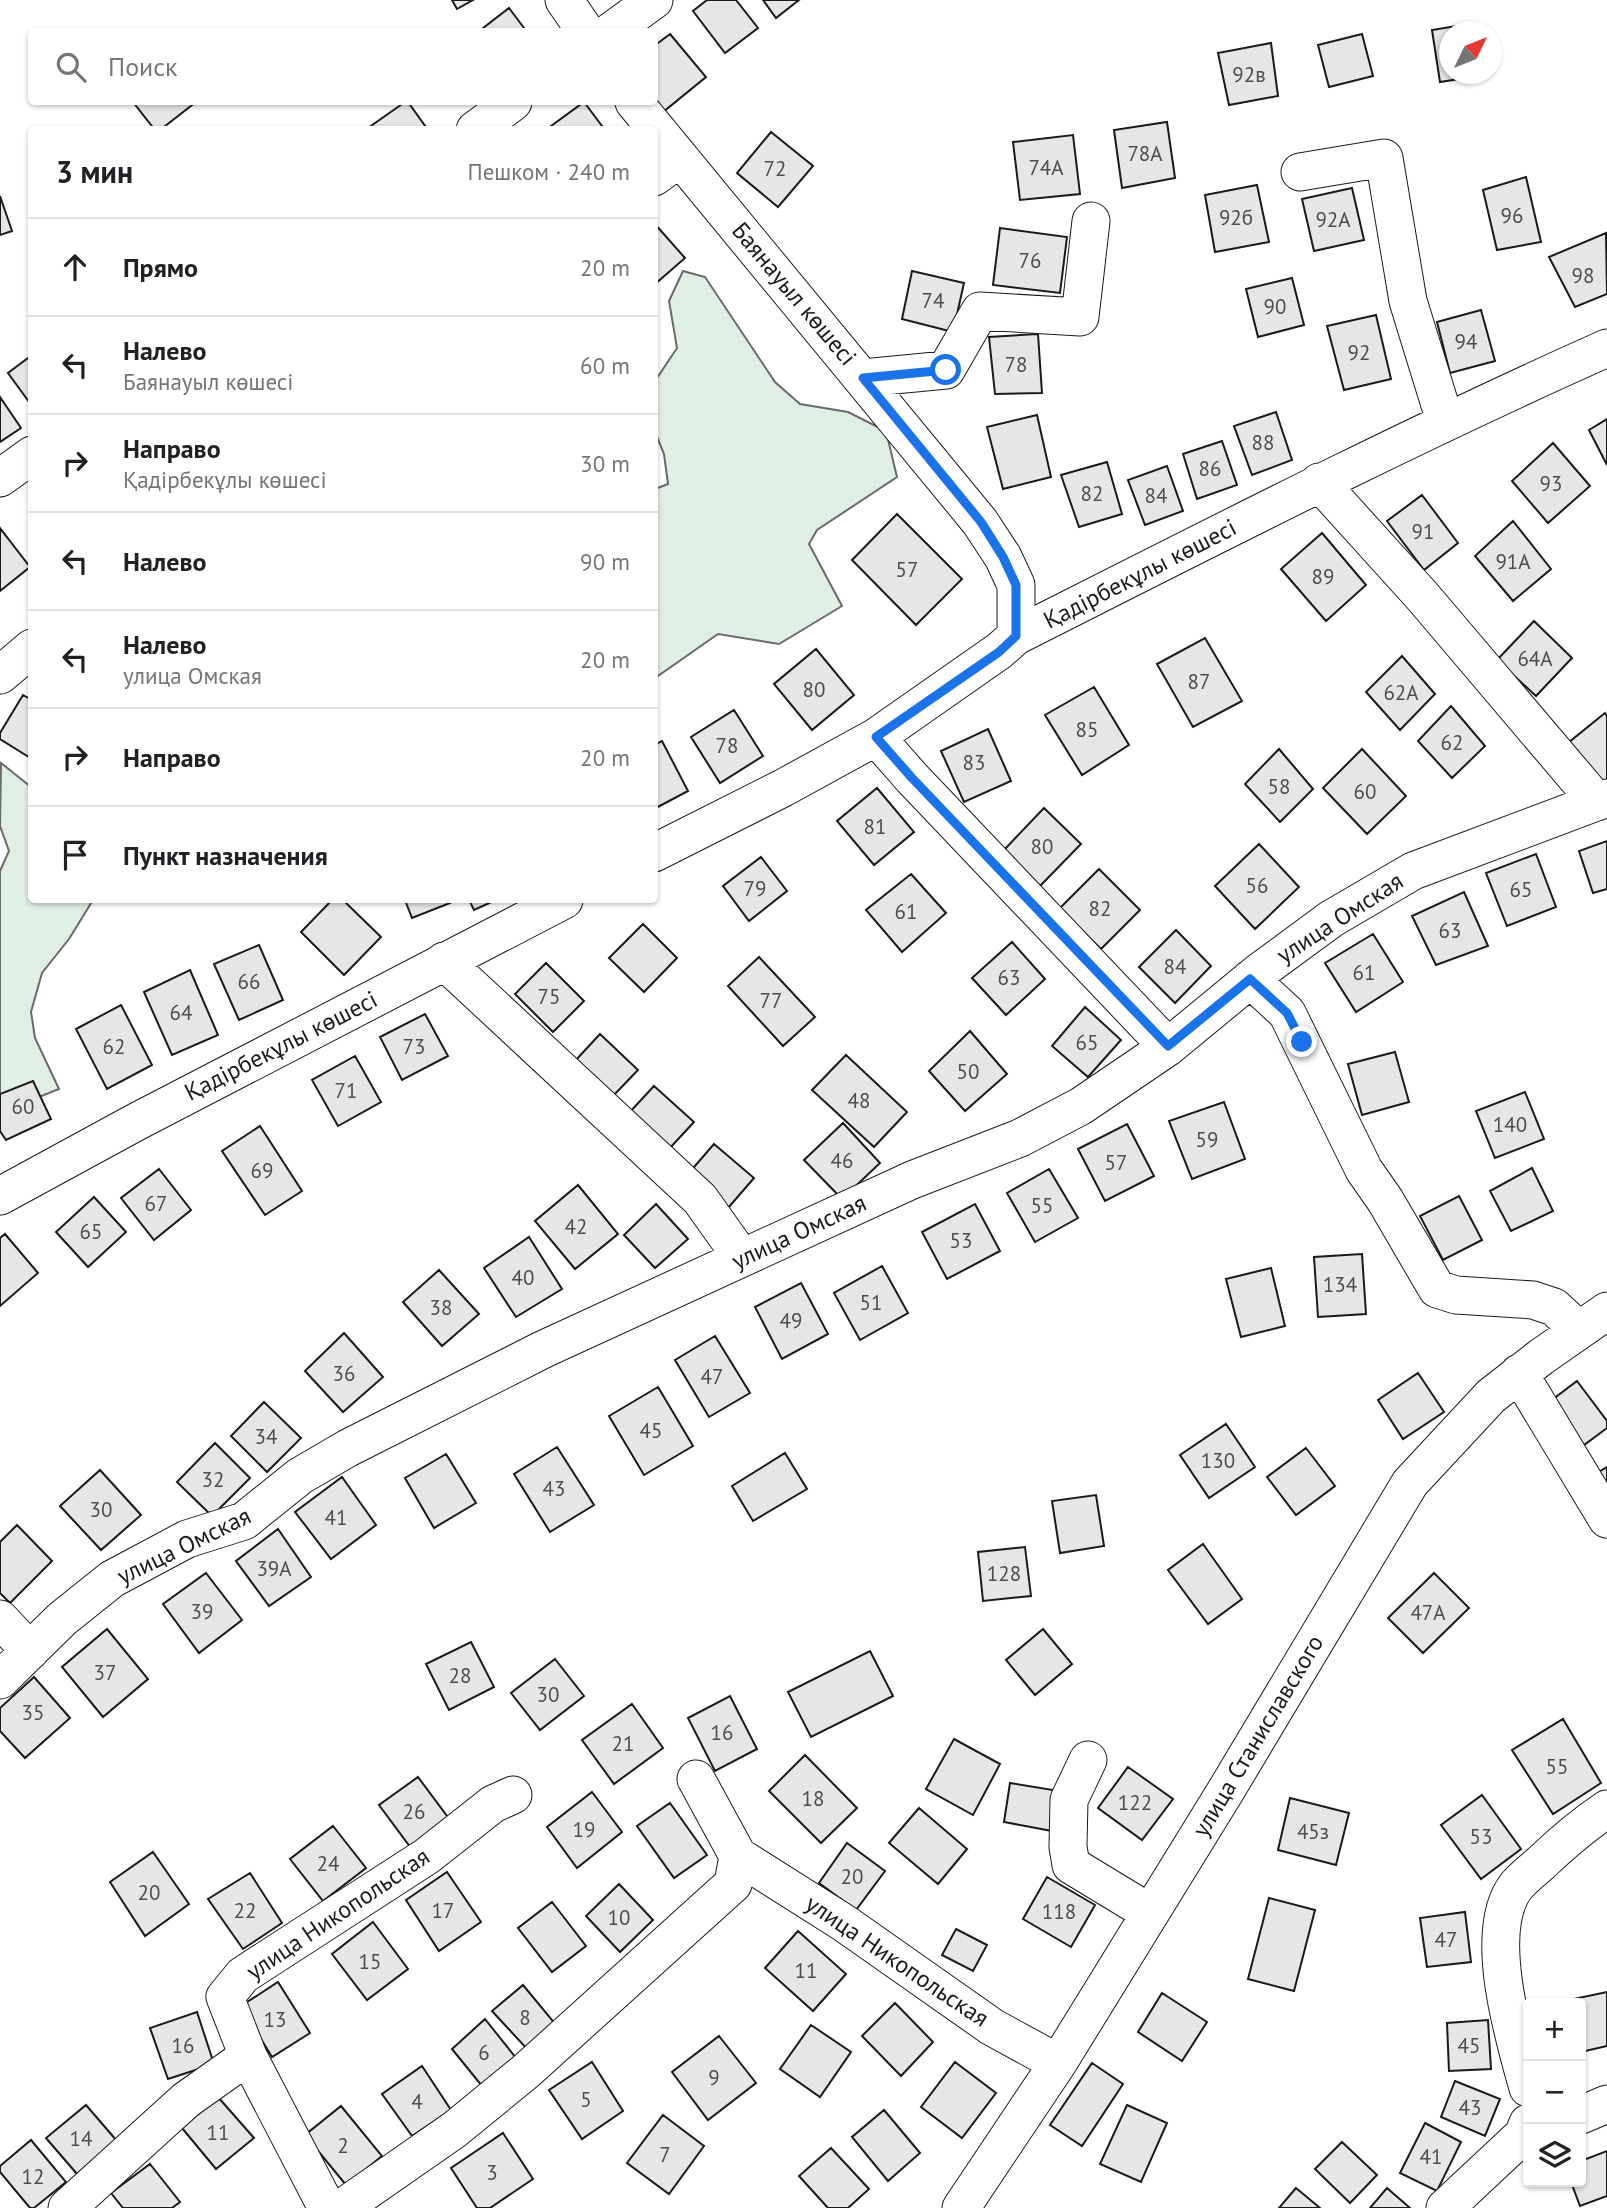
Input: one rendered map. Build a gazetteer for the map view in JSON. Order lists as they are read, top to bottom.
{
  "streets": {
    "street": [
      "Баянауыл көшесі",
      "Қадірбекұлы көшесі",
      "улица Омская",
      "улица Станиславского",
      "улица Никопольская"
    ]
  },
  "crossings": [
    ["Баянауыл көшесі", "Қадірбекұлы көшесі"],
    ["улица Станиславского", "улица Никопольская"]
  ],
  "house_numbers": [
    "92в",
    "78А",
    "74А",
    "72",
    "96",
    "92б",
    "92А",
    "76",
    "98",
    "74",
    "90",
    "94",
    "92",
    "78",
    "88",
    "86",
    "93",
    "82",
    "84",
    "91",
    "91А",
    "57",
    "89",
    "64А",
    "87",
    "80",
    "62А",
    "85",
    "62",
    "78",
    "83",
    "58",
    "60",
    "81",
    "80",
    "56",
    "79",
    "65",
    "82",
    "61",
    "63",
    "84",
    "61",
    "63",
    "66",
    "75",
    "77",
    "64",
    "65",
    "62",
    "73",
    "50",
    "71",
    "48",
    "60",
    "140",
    "59",
    "46",
    "57",
    "69",
    "67",
    "55",
    "42",
    "65",
    "53",
    "40",
    "134",
    "51",
    "38",
    "49",
    "36",
    "47",
    "45",
    "34",
    "130",
    "32",
    "43",
    "30",
    "41",
    "39А",
    "128",
    "39",
    "47А",
    "37",
    "28",
    "30",
    "35",
    "16",
    "21",
    "55",
    "18",
    "122",
    "26",
    "19",
    "45з",
    "53",
    "24",
    "20",
    "20",
    "22",
    "17",
    "118",
    "10",
    "47",
    "15",
    "11",
    "8",
    "13",
    "16",
    "45",
    "6",
    "9",
    "5",
    "4",
    "43",
    "11",
    "14",
    "2",
    "7",
    "41",
    "3",
    "12"
  ],
  "north": "top right",
  "page": {
    "search": "Поиск",
    "heading": ["3 мин", "Пешком · 240 m"],
    "list": [
      ["Прямо", "20 m"],
      ["Налево", "Баянауыл көшесі", "60 m"],
      ["Направо", "Қадірбекұлы көшесі", "30 m"],
      ["Налево", "90 m"],
      ["Налево", "улица Омская", "20 m"],
      ["Направо", "20 m"],
      "Пункт назначения"
    ],
    "map_buttons": ["+", "−"]
  }
}
